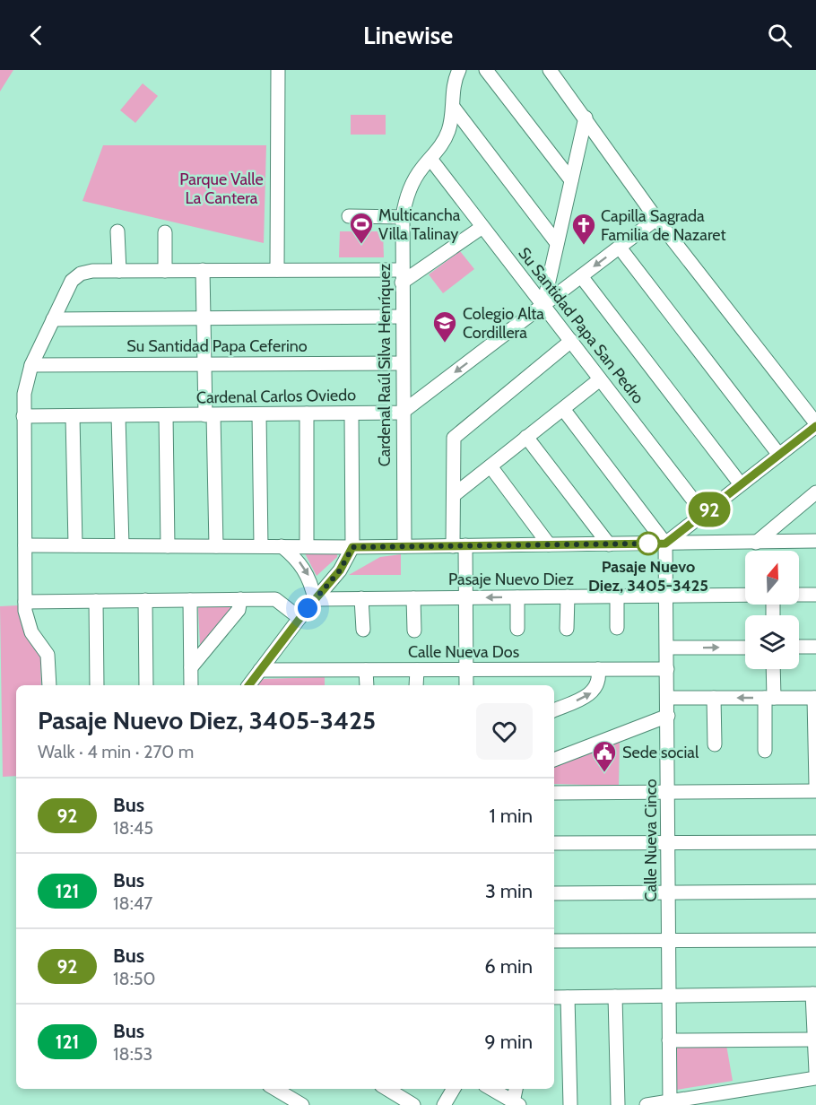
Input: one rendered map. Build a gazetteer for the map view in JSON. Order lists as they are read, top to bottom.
{
  "streets": {
    "street": [
      "Su Santidad Papa San Pedro",
      "Su Santidad Papa Ceferino",
      "Cardenal Raúl Silva Henríquez",
      "Cardenal Carlos Oviedo",
      "Pasaje Nuevo Diez",
      "Calle Nueva Dos",
      "Calle Nueva Cinco"
    ]
  },
  "crossings": [
    ["Su Santidad Papa San Pedro", "Cardenal Raúl Silva Henríquez"],
    ["Su Santidad Papa Ceferino", "Cardenal Raúl Silva Henríquez"],
    ["Cardenal Raúl Silva Henríquez", "Cardenal Carlos Oviedo"],
    ["Pasaje Nuevo Diez", "Calle Nueva Cinco"],
    ["Calle Nueva Dos", "Calle Nueva Cinco"]
  ],
  "parks": ["Parque Valle La Cantera"],
  "places": {
    "sports": ["Multicancha Villa Talinay"],
    "church": ["Capilla Sagrada Familia de Nazaret"],
    "school or university": ["Colegio Alta Cordillera"],
    "other": ["Pasaje Nuevo Diez, 3405-3425"],
    "public building": ["Sede social"]
  },
  "lines": ["bus line 92"],
  "north": "top",
  "page": {
    "header": "Linewise",
    "on_map": "92",
    "heading": ["Pasaje Nuevo Diez, 3405-3425", "Walk · 4 min · 270 m"],
    "list": [
      {
        "mark": "92",
        "name": "Bus",
        "note": "18:45",
        "value": "1 min"
      },
      {
        "mark": "121",
        "name": "Bus",
        "note": "18:47",
        "value": "3 min"
      },
      {
        "mark": "92",
        "name": "Bus",
        "note": "18:50",
        "value": "6 min"
      },
      {
        "mark": "121",
        "name": "Bus",
        "note": "18:53",
        "value": "9 min"
      }
    ]
  }
}
